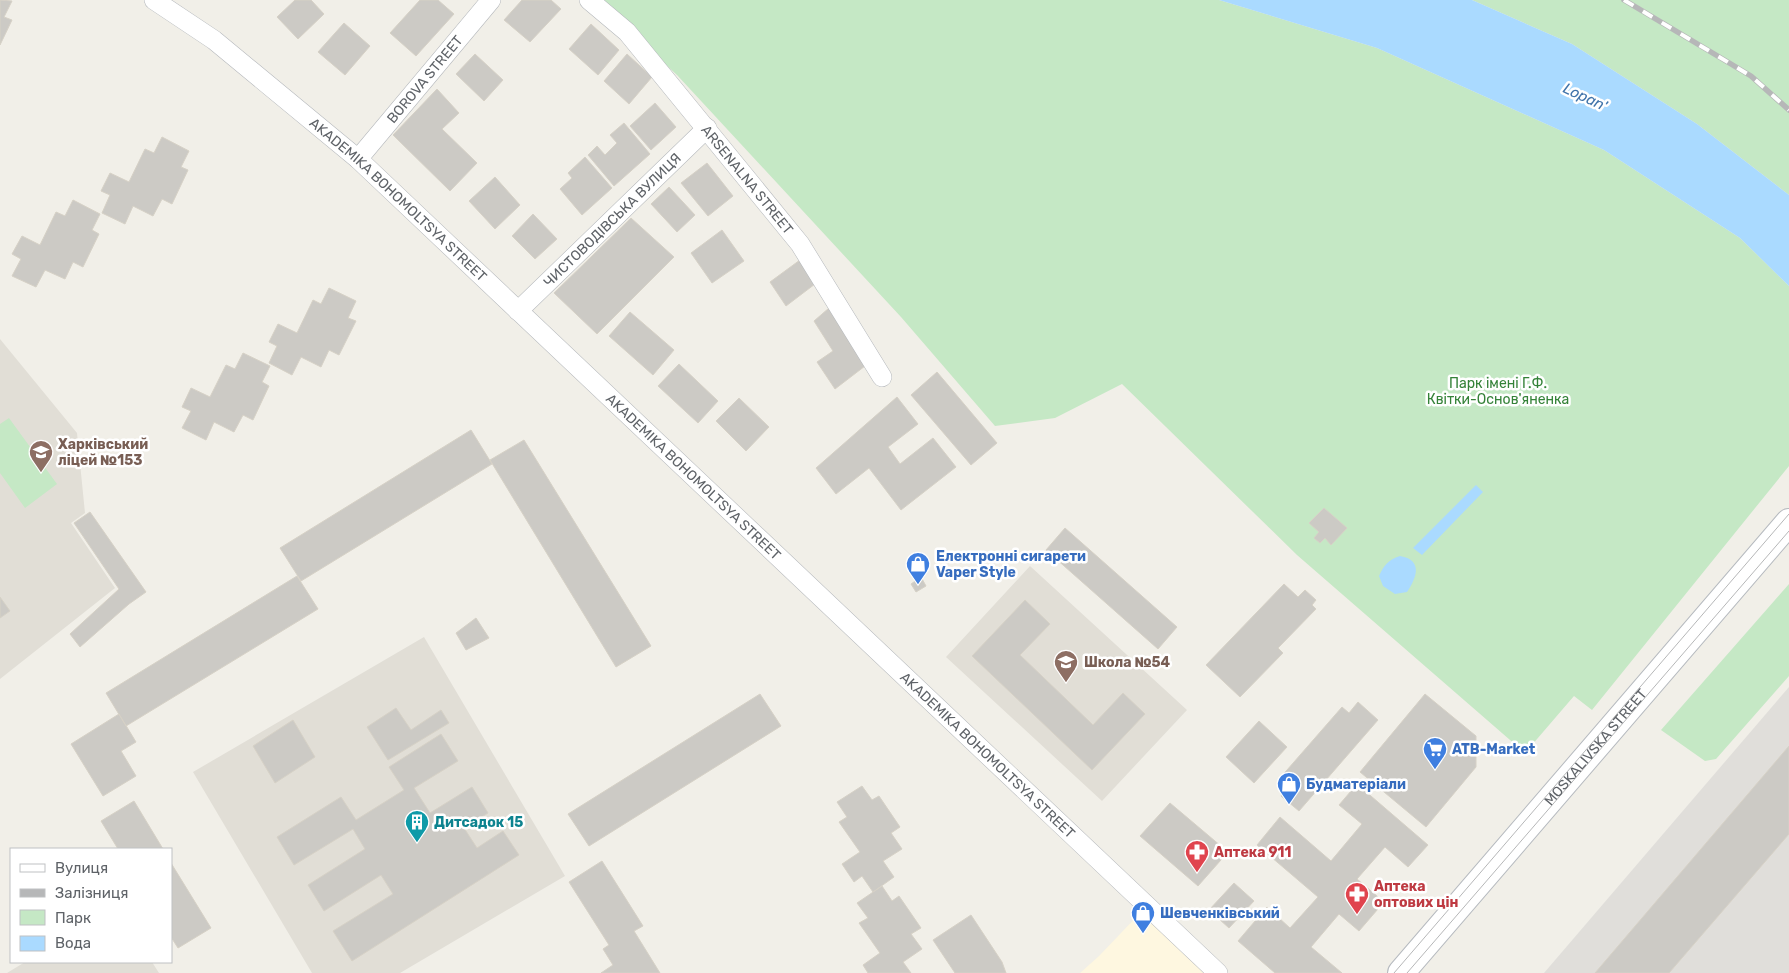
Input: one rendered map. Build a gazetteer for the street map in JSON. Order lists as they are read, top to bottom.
{
  "streets": {
    "street": [
      "BOROVA STREET",
      "ARSENALNA STREET",
      "AKADEMIKA BOHOMOLTSYA STREET",
      "ЧИСТОВОДІВСЬКА ВУЛИЦЯ",
      "MOSKALIVSKA STREET"
    ]
  },
  "crossings": [
    ["BOROVA STREET", "AKADEMIKA BOHOMOLTSYA STREET"],
    ["ARSENALNA STREET", "ЧИСТОВОДІВСЬКА ВУЛИЦЯ"],
    ["AKADEMIKA BOHOMOLTSYA STREET", "ЧИСТОВОДІВСЬКА ВУЛИЦЯ"]
  ],
  "water": ["Lopan'"],
  "parks": ["Парк імені Г.Ф. Квітки-Основ'яненка"],
  "places": {
    "school or university": ["Харківський ліцей №153", "Школа №54"],
    "shop": ["Електронні сигарети Vaper Style", "Будматеріали", "Шевченківський"],
    "supermarket": ["ATB-Market"],
    "building": ["Дитсадок 15"],
    "pharmacy": ["Аптека 911", "Аптека оптових цін"]
  },
  "legend": [
    "Вулиця",
    "Залізниця",
    "Парк",
    "Вода"
  ]
}
